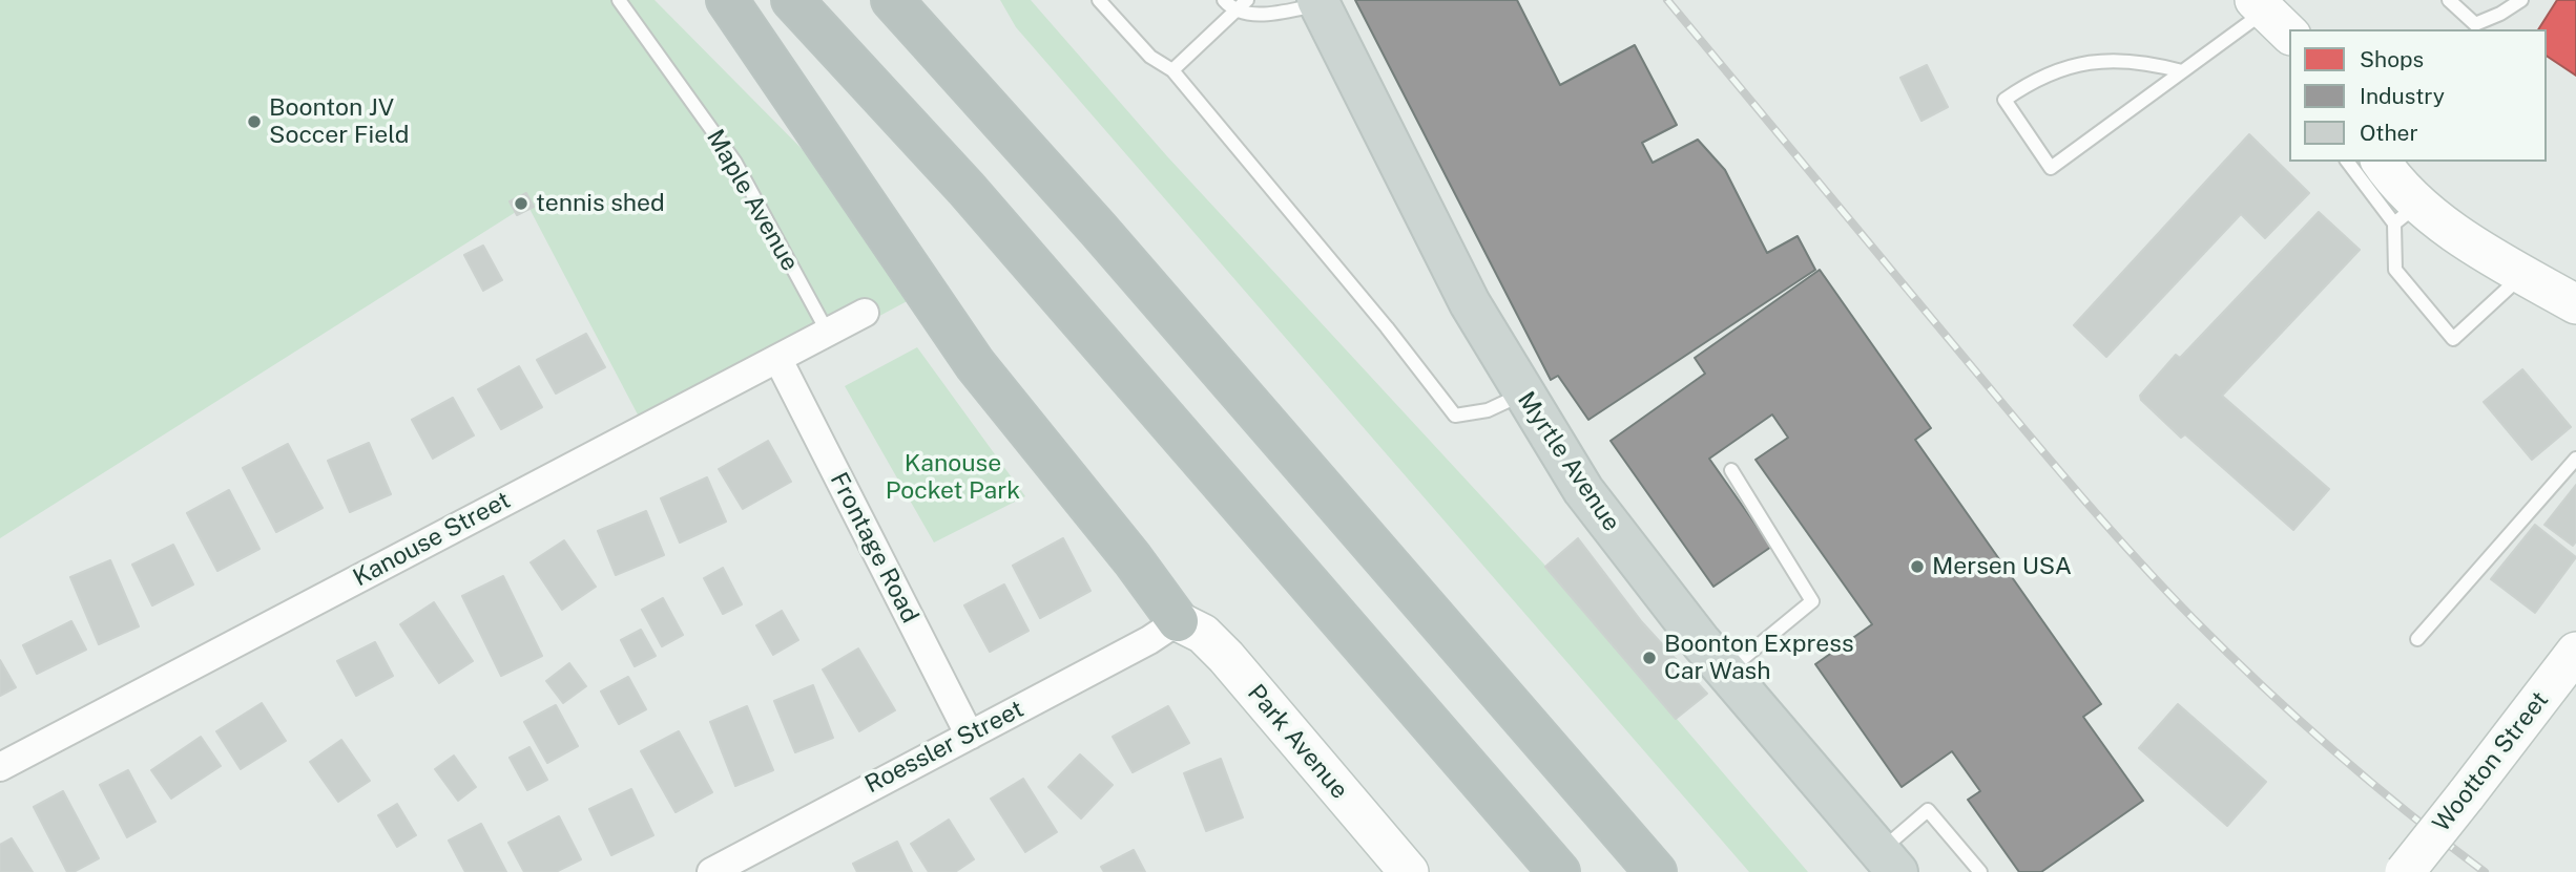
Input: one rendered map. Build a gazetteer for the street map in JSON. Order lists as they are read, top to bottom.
{
  "streets": {
    "main road": ["Myrtle Avenue"],
    "street": [
      "Kanouse Street",
      "Frontage Road",
      "Park Avenue",
      "Roessler Street",
      "Wootton Street"
    ],
    "lane": ["Maple Avenue"]
  },
  "crossings": [
    ["Maple Avenue", "Kanouse Street"],
    ["Kanouse Street", "Frontage Road"],
    ["Frontage Road", "Roessler Street"],
    ["Park Avenue", "Roessler Street"]
  ],
  "parks": ["Kanouse Pocket Park"],
  "places": [
    "Boonton JV Soccer Field",
    "tennis shed",
    "Mersen USA",
    "Boonton Express Car Wash"
  ],
  "legend": ["Shops", "Industry", "Other"]
}
